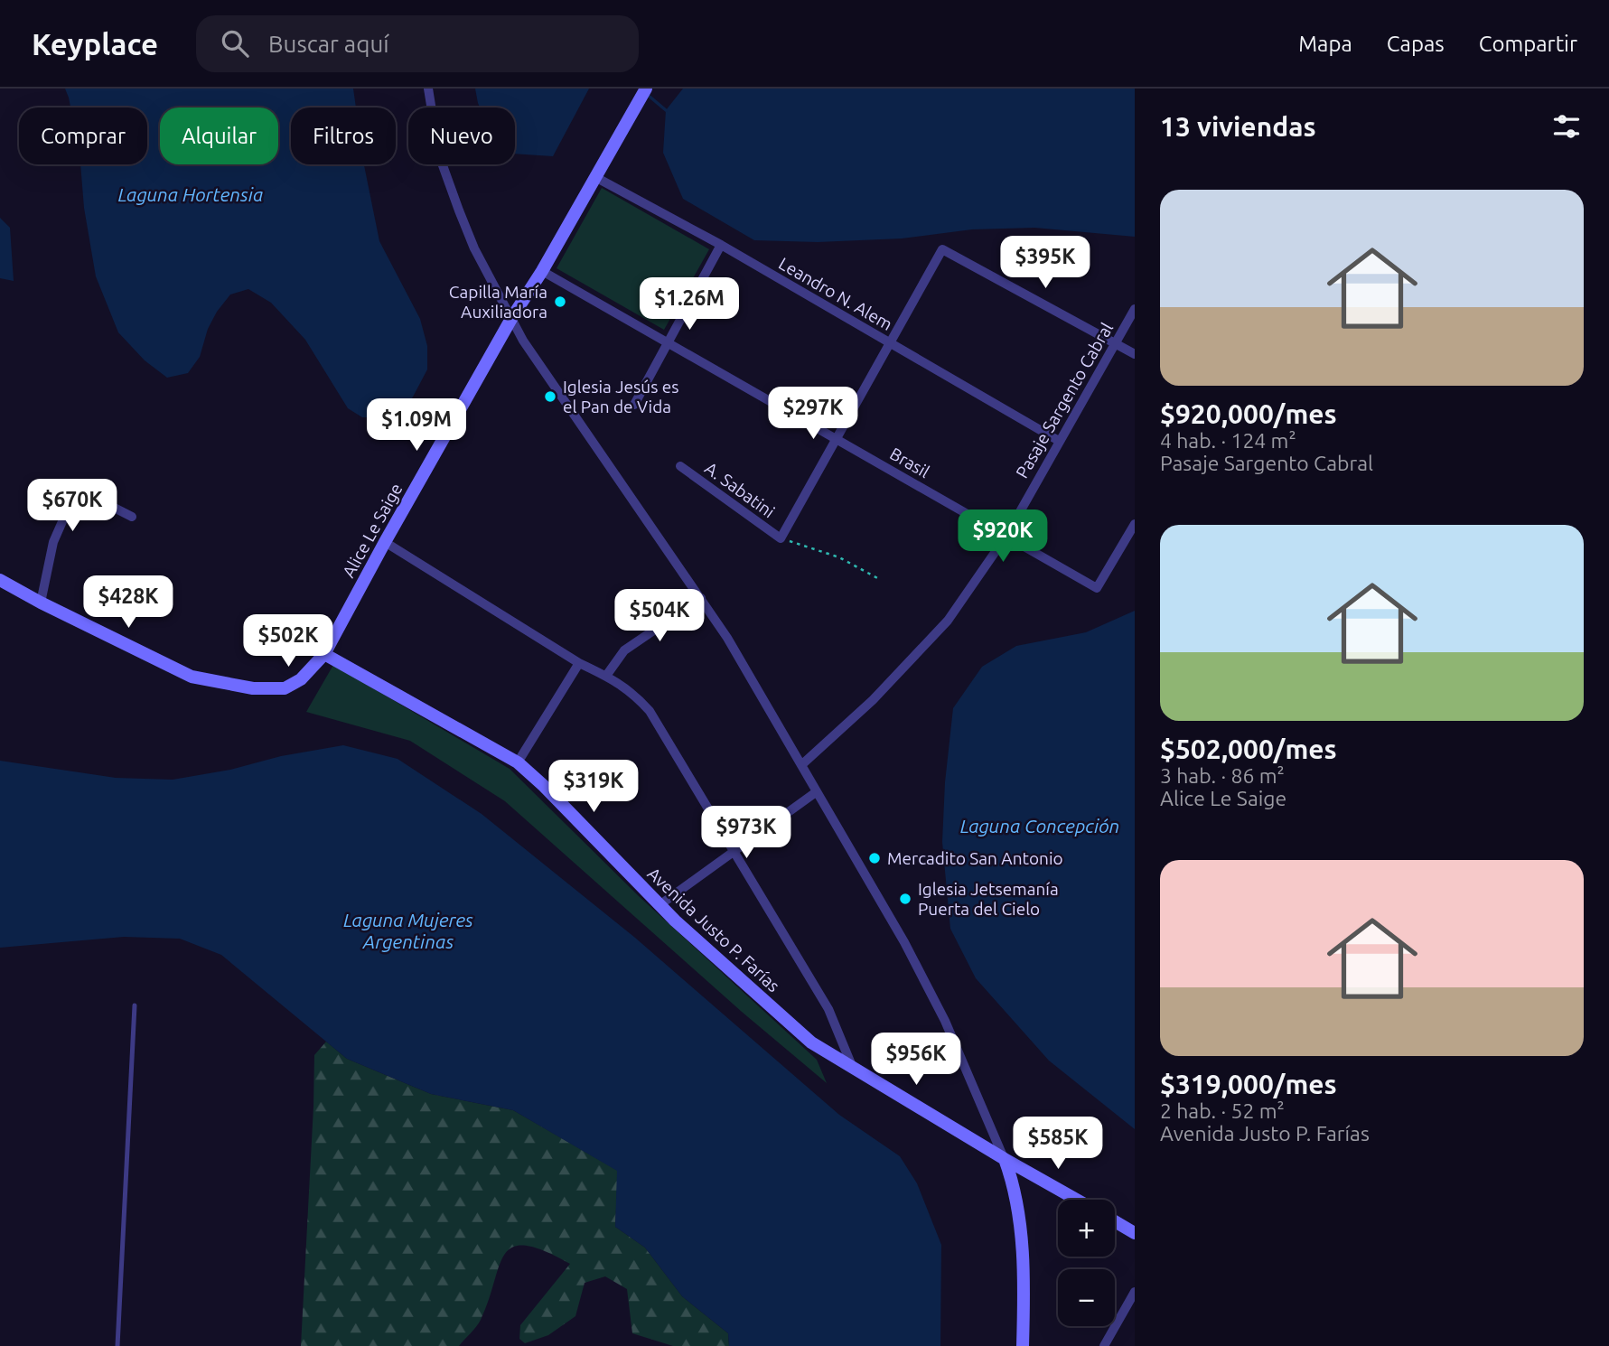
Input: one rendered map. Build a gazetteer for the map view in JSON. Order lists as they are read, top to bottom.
{
  "streets": {
    "street": [
      "Leandro N. Alem",
      "Pasaje Sargento Cabral",
      "Brasil",
      "A. Sabatini",
      "Alice Le Saige",
      "Avenida Justo P. Farías"
    ]
  },
  "crossings": [
    ["Leandro N. Alem", "Pasaje Sargento Cabral"],
    ["Leandro N. Alem", "Alice Le Saige"],
    ["Pasaje Sargento Cabral", "Brasil"],
    ["Brasil", "Alice Le Saige"],
    ["Alice Le Saige", "Avenida Justo P. Farías"]
  ],
  "water": ["Laguna Hortensia", "Laguna Concepción", "Laguna Mujeres Argentinas"],
  "places": [
    "Capilla María Auxiliadora",
    "Iglesia Jesús es el Pan de Vida",
    "Mercadito San Antonio",
    "Iglesia Jetsemanía Puerta del Cielo"
  ],
  "page": {
    "header": "Keyplace",
    "search": "Buscar aquí",
    "nav": ["Mapa", "Capas", "Compartir"],
    "heading": "13 viviendas",
    "chip": [
      "Comprar",
      "Alquilar",
      "Filtros",
      "Nuevo"
    ],
    "list": [
      {
        "name": "$920,000/mes",
        "note": "4 hab. · 124 m² · Pasaje Sargento Cabral"
      },
      {
        "name": "$502,000/mes",
        "note": "3 hab. · 86 m² · Alice Le Saige"
      },
      {
        "name": "$319,000/mes",
        "note": "2 hab. · 52 m² · Avenida Justo P. Farías"
      }
    ],
    "price": [
      "$395K",
      "$1.26M",
      "$297K",
      "$1.09M",
      "$670K",
      "$920K",
      "$428K",
      "$504K",
      "$502K",
      "$319K",
      "$973K",
      "$956K",
      "$585K"
    ],
    "map_buttons": ["+", "−"]
  }
}
